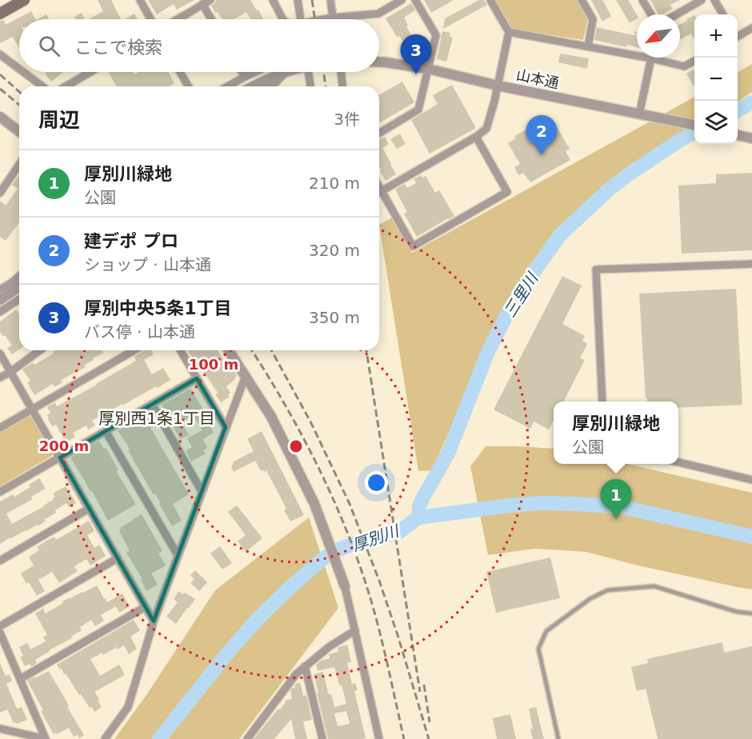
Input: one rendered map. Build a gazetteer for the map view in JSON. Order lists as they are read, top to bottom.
{
  "streets": {
    "street": ["山本通"]
  },
  "districts": ["厚別西1条1丁目"],
  "water": ["三里川", "厚別川"],
  "north": "bottom left",
  "page": {
    "map_buttons": ["+", "−"],
    "search": "ここで検索",
    "pins": ["3", "2", "1"],
    "heading": ["周辺", "3件"],
    "list": [
      {
        "mark": "1",
        "name": "厚別川緑地",
        "note": "公園",
        "value": "210 m"
      },
      {
        "mark": "2",
        "name": "建デポ プロ",
        "note": "ショップ · 山本通",
        "value": "320 m"
      },
      {
        "mark": "3",
        "name": "厚別中央5条1丁目",
        "note": "バス停 · 山本通",
        "value": "350 m"
      }
    ],
    "popup": ["厚別川緑地", "公園"]
  },
  "rings": ["100 m", "200 m"]
}
